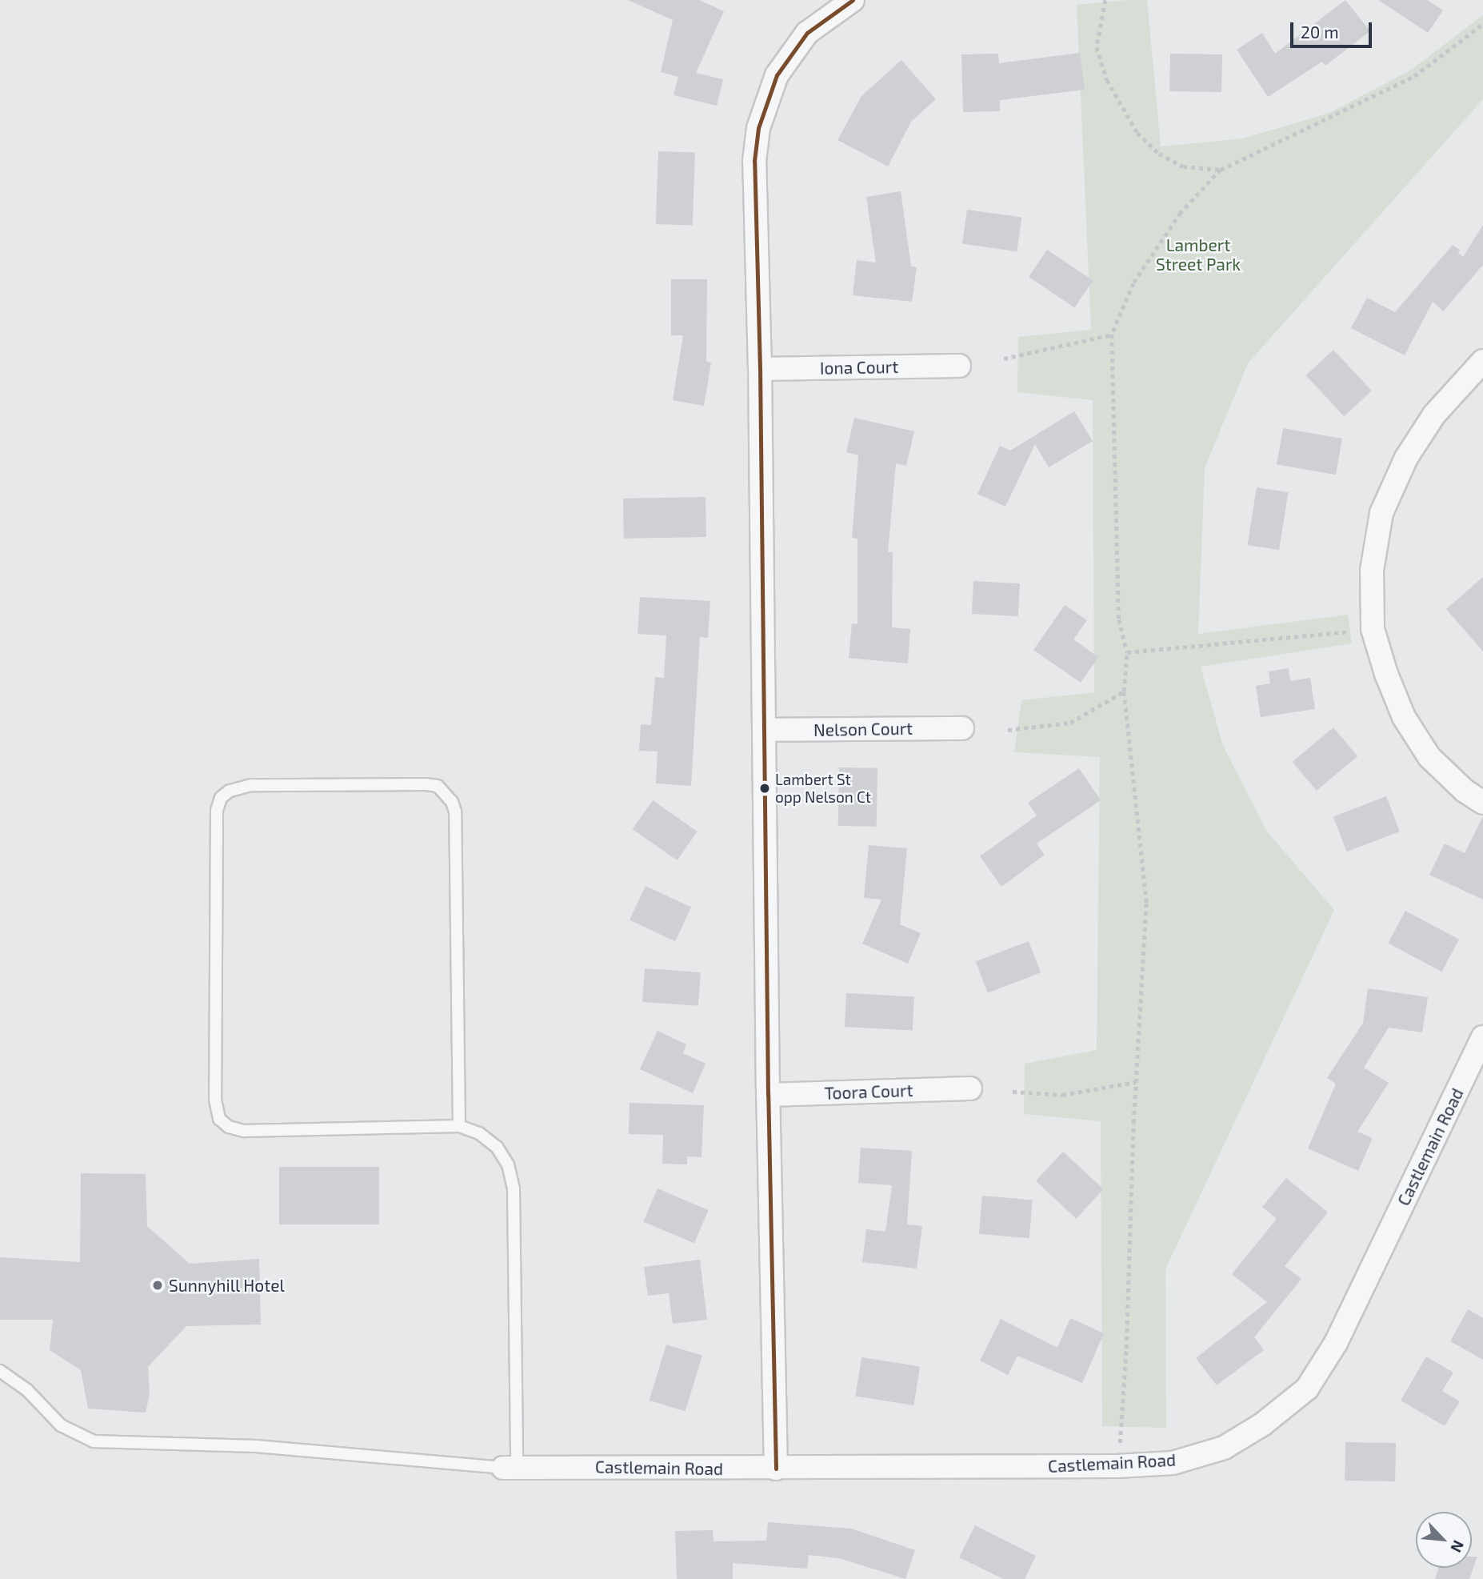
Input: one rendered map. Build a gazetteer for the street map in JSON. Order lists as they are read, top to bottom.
{
  "streets": {
    "street": [
      "Iona Court",
      "Nelson Court",
      "Toora Court",
      "Castlemain Road"
    ]
  },
  "parks": ["Lambert Street Park"],
  "places": ["Lambert St opp Nelson Ct", "Sunnyhill Hotel"],
  "scale_bar": "20 m",
  "north": "bottom right"
}
